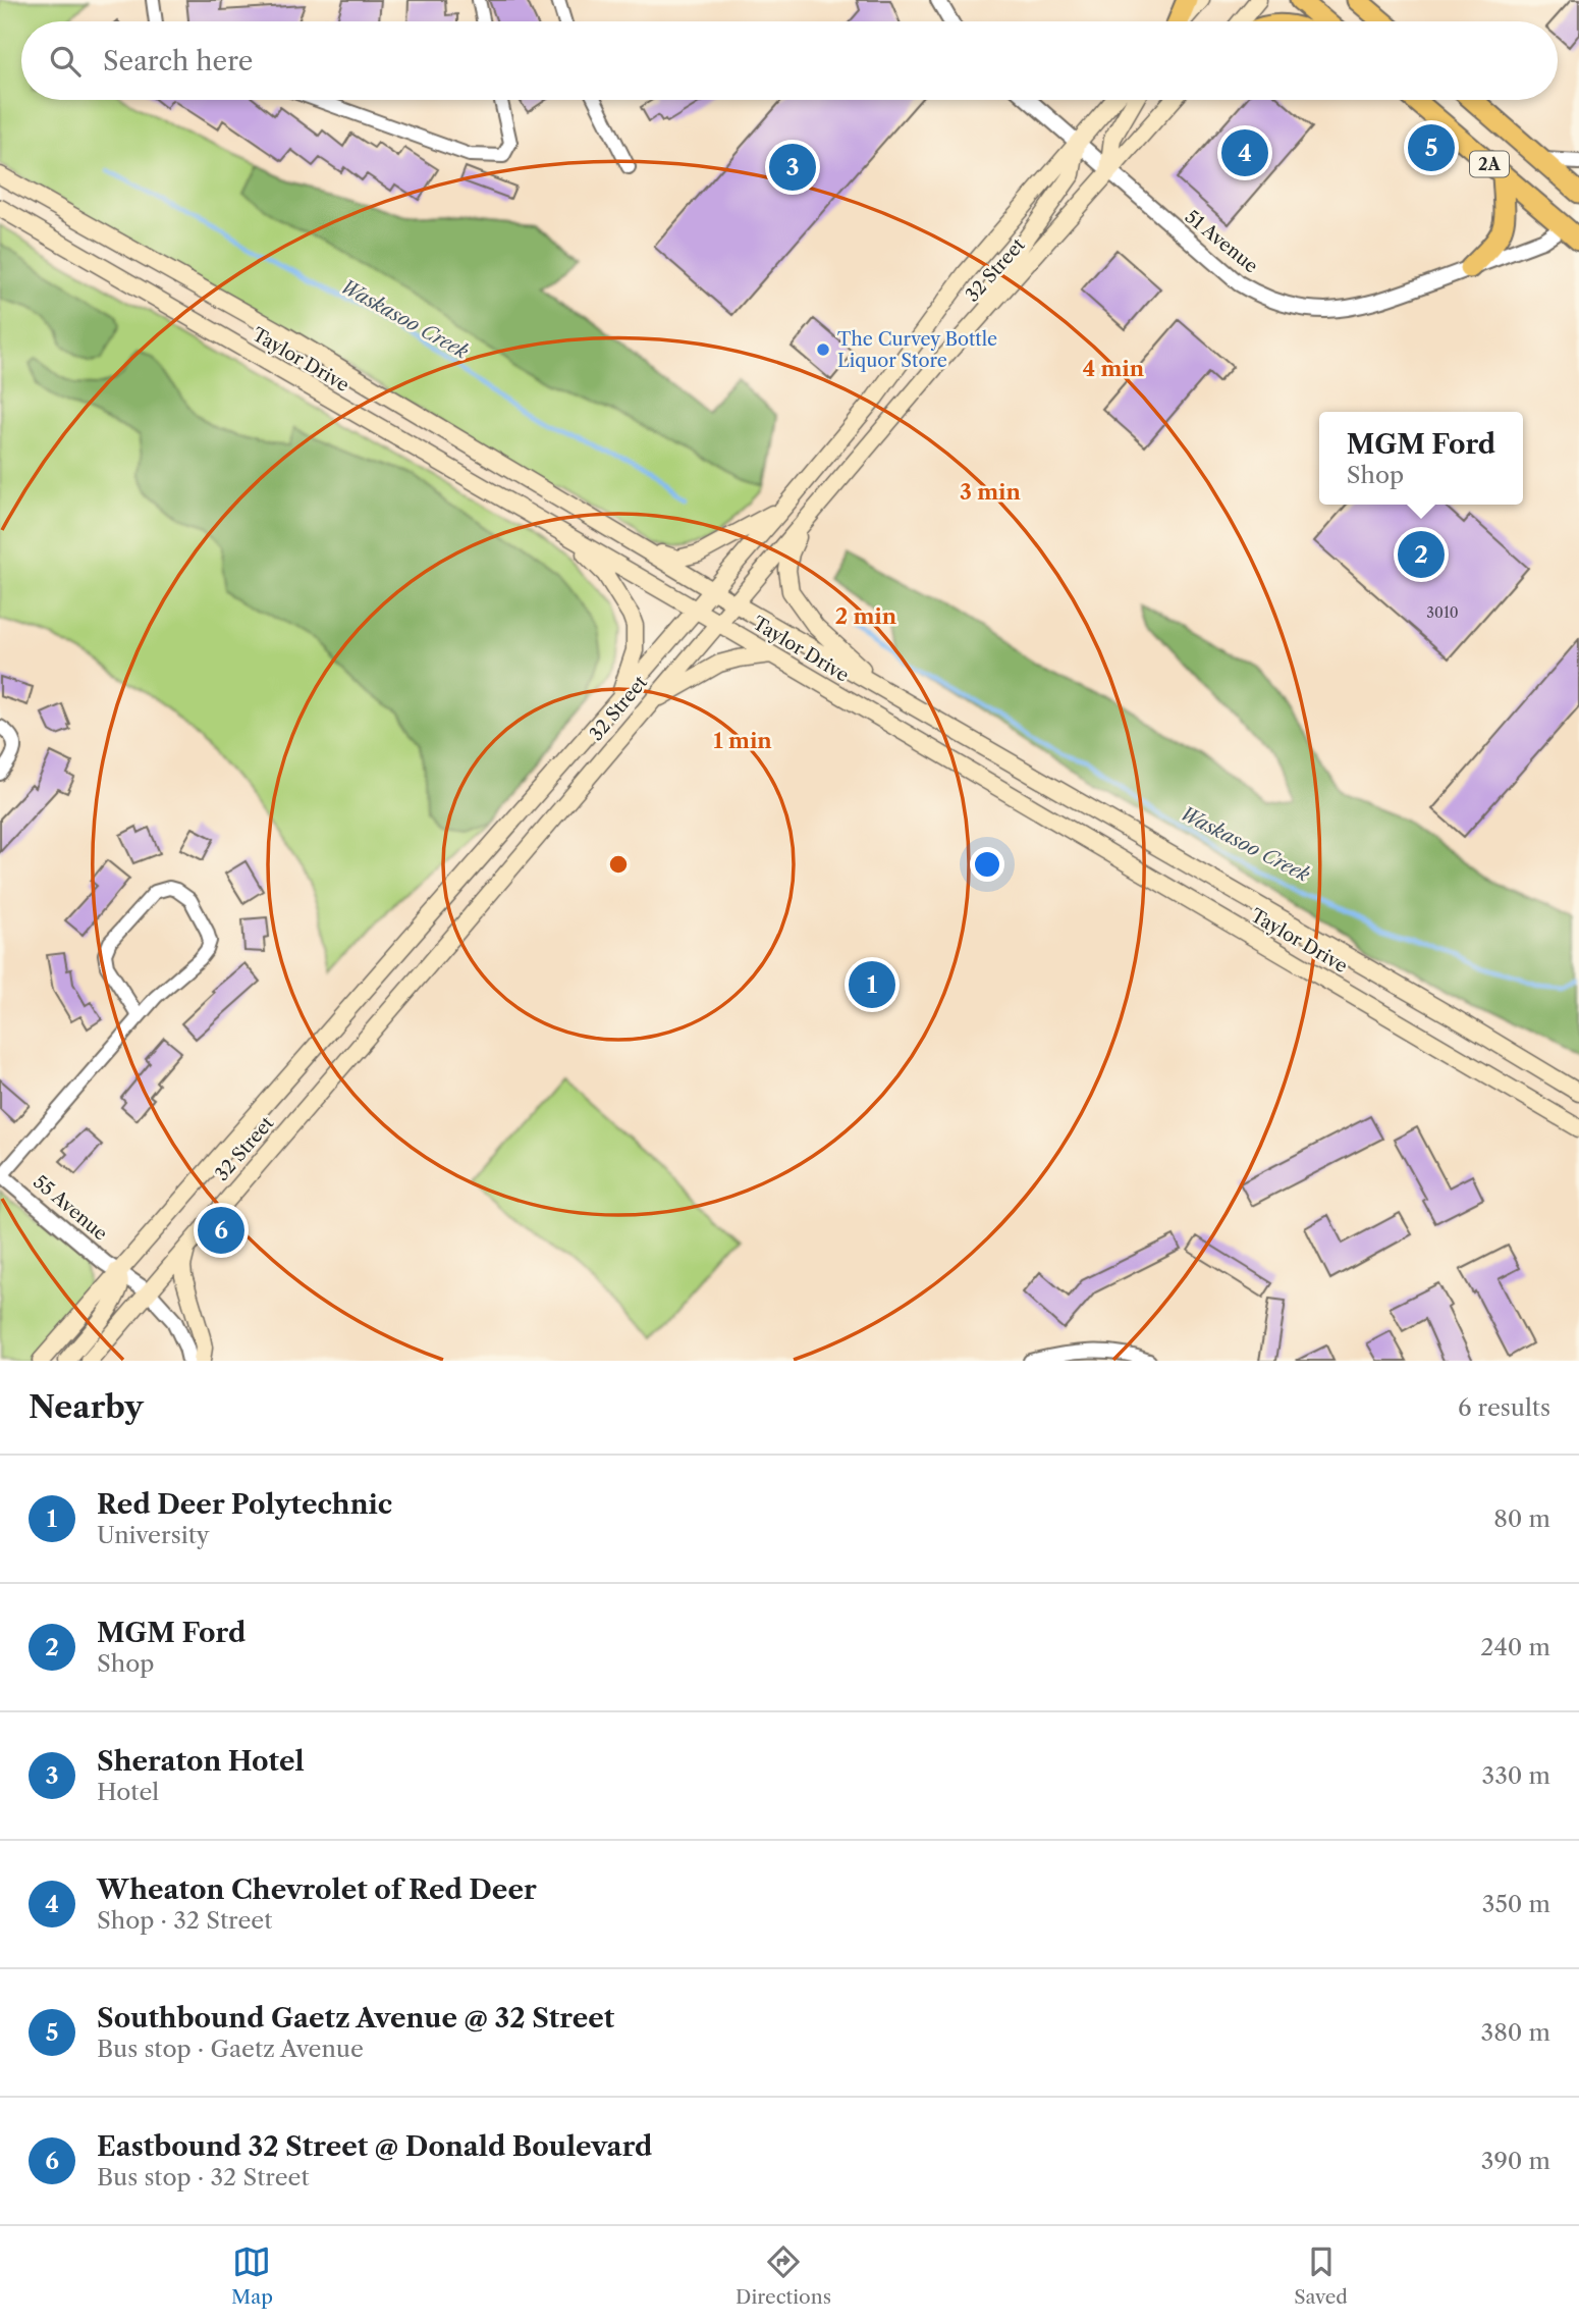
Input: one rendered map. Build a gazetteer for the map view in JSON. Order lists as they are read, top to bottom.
{
  "streets": {
    "main road": ["2A", "32 Street", "Taylor Drive"],
    "street": ["51 Avenue", "55 Avenue"]
  },
  "crossings": [
    ["2A", "51 Avenue"],
    ["51 Avenue", "32 Street"],
    ["32 Street", "Taylor Drive"],
    ["32 Street", "55 Avenue"]
  ],
  "water": ["Waskasoo Creek"],
  "places": ["The Curvey Bottle Liquor Store"],
  "house_numbers": ["3010"],
  "page": {
    "search": "Search here",
    "pins": [
      "5",
      "4",
      "3",
      "2",
      "1",
      "6"
    ],
    "popup": ["MGM Ford", "Shop"],
    "heading": ["Nearby", "6 results"],
    "list": [
      {
        "mark": "1",
        "name": "Red Deer Polytechnic",
        "note": "University",
        "value": "80 m"
      },
      {
        "mark": "2",
        "name": "MGM Ford",
        "note": "Shop",
        "value": "240 m"
      },
      {
        "mark": "3",
        "name": "Sheraton Hotel",
        "note": "Hotel",
        "value": "330 m"
      },
      {
        "mark": "4",
        "name": "Wheaton Chevrolet of Red Deer",
        "note": "Shop · 32 Street",
        "value": "350 m"
      },
      {
        "mark": "5",
        "name": "Southbound Gaetz Avenue @ 32 Street",
        "note": "Bus stop · Gaetz Avenue",
        "value": "380 m"
      },
      {
        "mark": "6",
        "name": "Eastbound 32 Street @ Donald Boulevard",
        "note": "Bus stop · 32 Street",
        "value": "390 m"
      }
    ],
    "nav": ["Map", "Directions", "Saved"]
  },
  "rings": [
    "4 min",
    "3 min",
    "2 min",
    "1 min"
  ]
}
